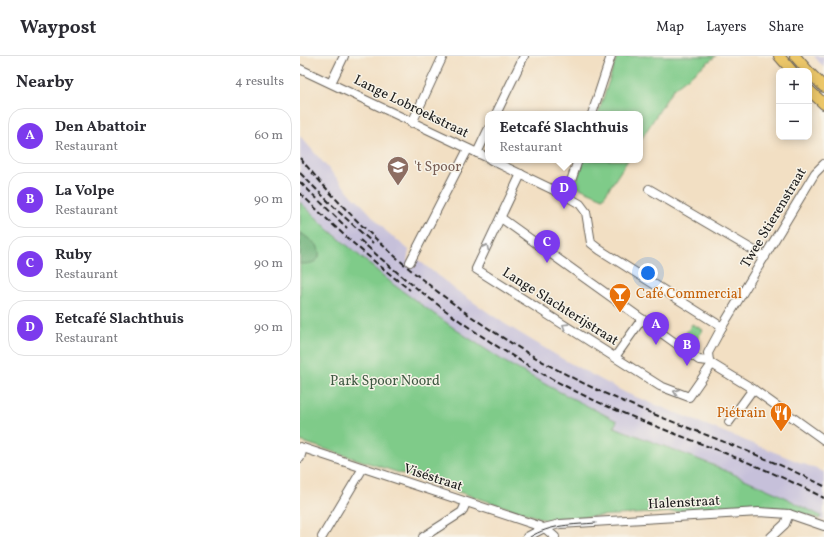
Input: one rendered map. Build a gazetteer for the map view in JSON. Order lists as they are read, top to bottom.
{
  "streets": {
    "street": [
      "Lange Lobroekstraat",
      "Twee Stierenstraat",
      "Lange Slachterijstraat",
      "Viséstraat",
      "Halenstraat"
    ]
  },
  "crossings": [
    ["Viséstraat", "Halenstraat"]
  ],
  "parks": ["Park Spoor Noord"],
  "places": {
    "school or university": ["'t Spoor"],
    "bar": ["Café Commercial"],
    "restaurant": ["Piétrain"]
  },
  "page": {
    "header": "Waypost",
    "nav": ["Map", "Layers", "Share"],
    "heading": ["Nearby", "4 results"],
    "map_buttons": ["+", "−"],
    "list": [
      {
        "mark": "A",
        "name": "Den Abattoir",
        "note": "Restaurant",
        "value": "60 m"
      },
      {
        "mark": "B",
        "name": "La Volpe",
        "note": "Restaurant",
        "value": "90 m"
      },
      {
        "mark": "C",
        "name": "Ruby",
        "note": "Restaurant",
        "value": "90 m"
      },
      {
        "mark": "D",
        "name": "Eetcafé Slachthuis",
        "note": "Restaurant",
        "value": "90 m"
      }
    ],
    "popup": ["Eetcafé Slachthuis", "Restaurant"],
    "pins": [
      "D",
      "C",
      "A",
      "B"
    ]
  }
}
